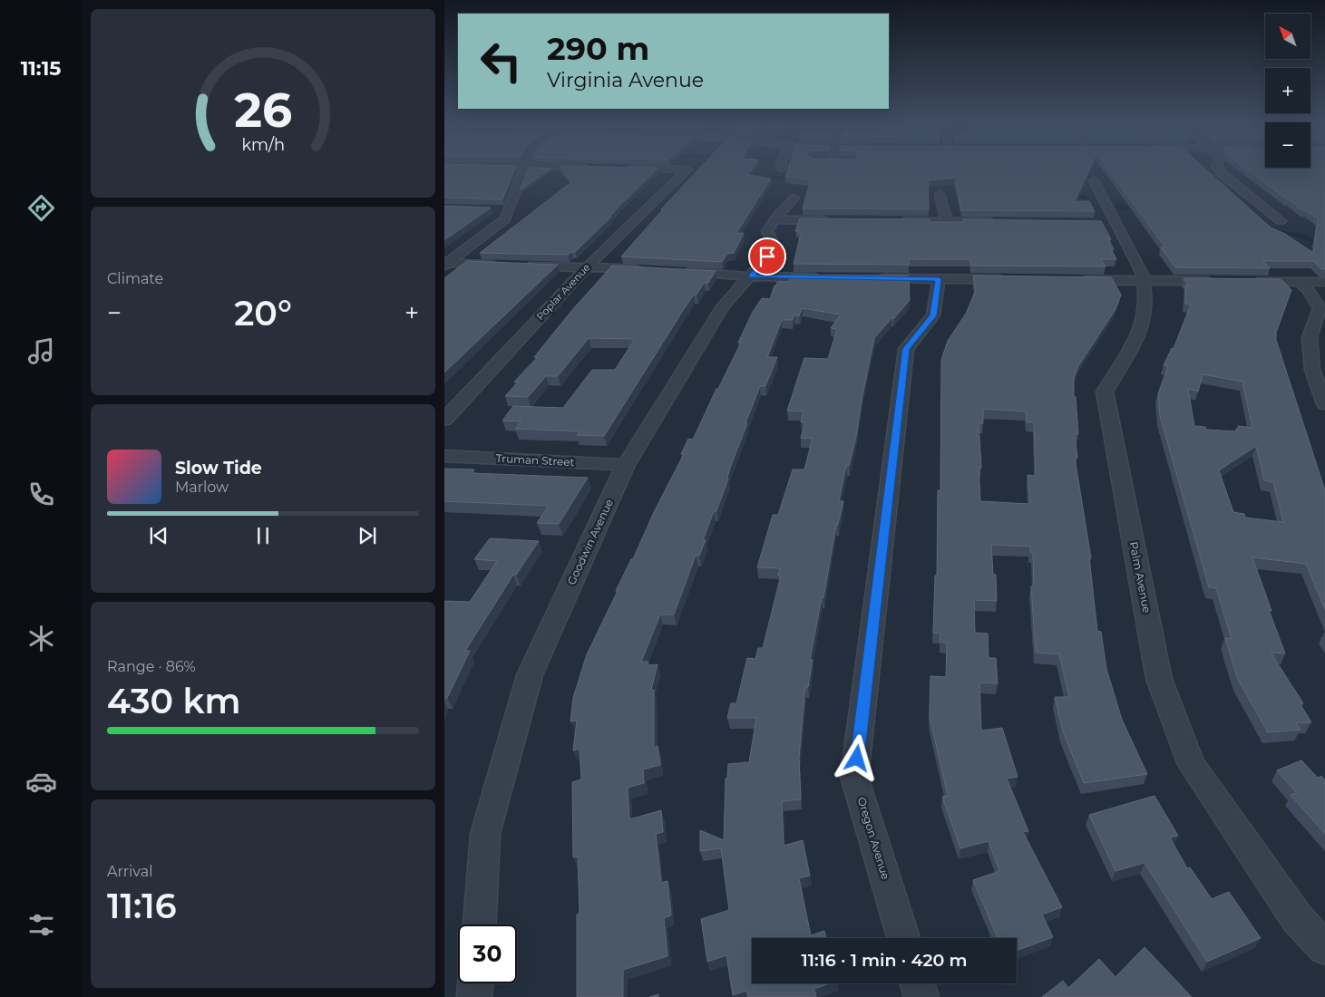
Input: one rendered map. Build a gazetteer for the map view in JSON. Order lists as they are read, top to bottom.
{
  "streets": {
    "street": [
      "Poplar Avenue",
      "Truman Street",
      "Goodwin Avenue",
      "Palm Avenue",
      "Oregon Avenue"
    ]
  },
  "crossings": [
    ["Truman Street", "Goodwin Avenue"]
  ],
  "north": "top left",
  "page": {
    "tabs": "11:15",
    "map_buttons": ["+", "−"],
    "turn": ["290 m", "Virginia Avenue"],
    "tile": [
      "Climate",
      ["Range · 86%", "430 km"],
      ["Arrival", "11:16"]
    ],
    "heat": ["−", "20°", "+"],
    "song": ["Slow Tide", "Marlow"],
    "limit": "30",
    "trip": "11:16 · 1 min · 420 m",
    "gauge": ["26", "km/h"]
  }
}
